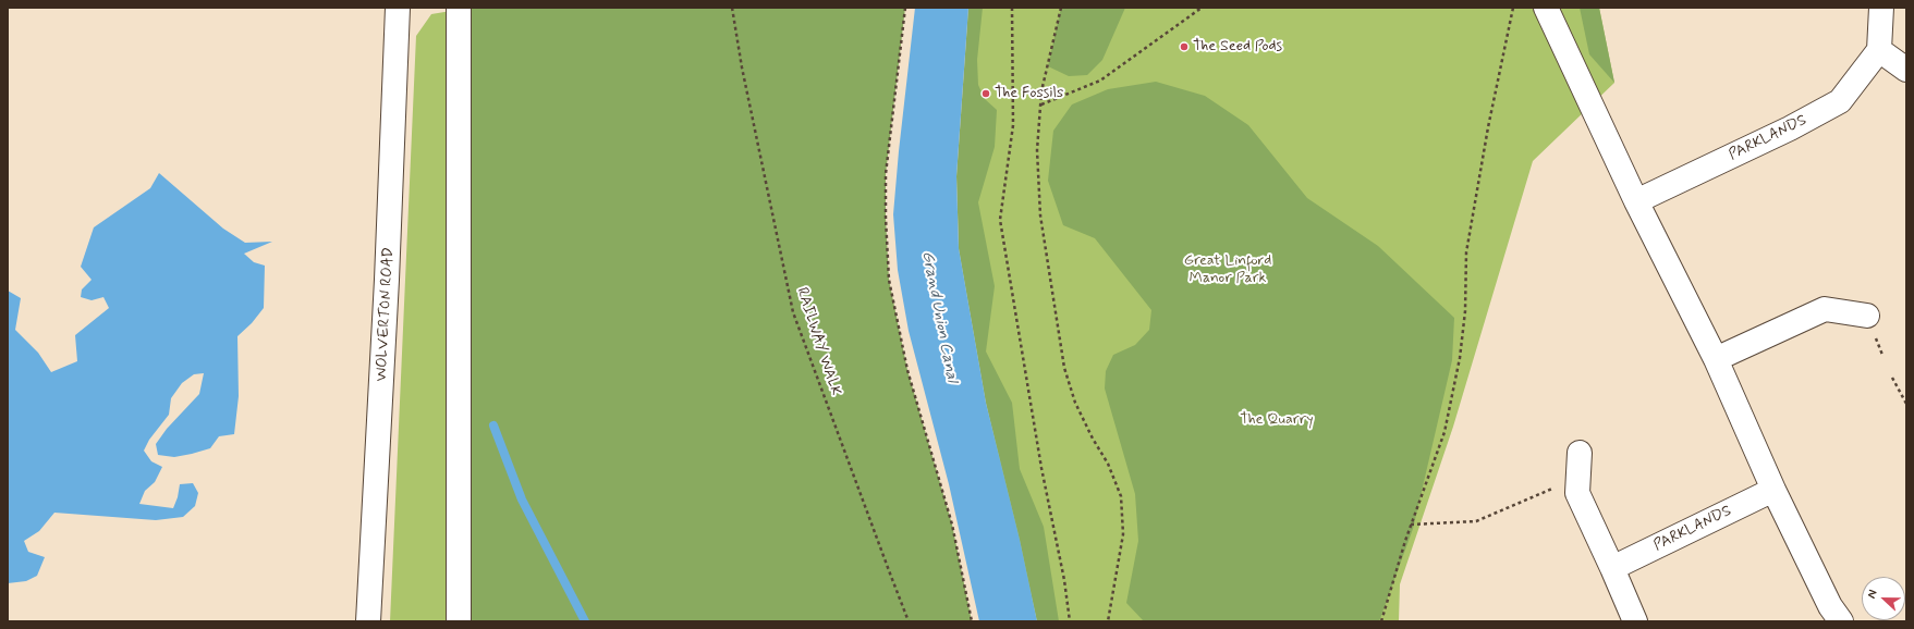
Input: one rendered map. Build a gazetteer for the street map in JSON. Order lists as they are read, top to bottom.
{
  "streets": {
    "street": ["PARKLANDS", "WOLVERTON ROAD"],
    "path": ["RAILWAY WALK"]
  },
  "water": ["Grand Union Canal"],
  "parks": ["Great Linford Manor Park", "The Quarry"],
  "places": ["The Seed Pods", "The Fossils"],
  "north": "left"
}
